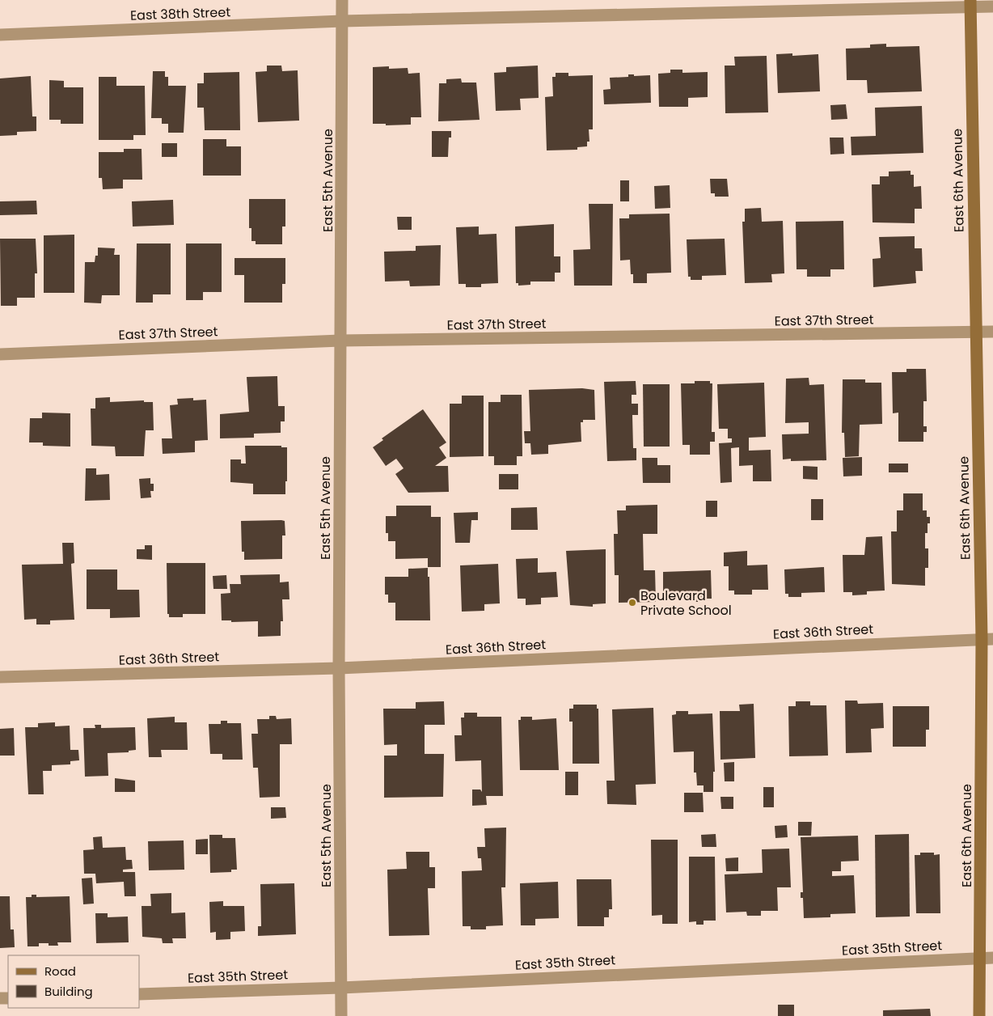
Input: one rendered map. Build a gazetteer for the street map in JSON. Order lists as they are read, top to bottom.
{
  "streets": {
    "street": [
      "East 38th Street",
      "East 5th Avenue",
      "East 6th Avenue",
      "East 37th Street",
      "East 36th Street",
      "East 35th Street"
    ]
  },
  "crossings": [
    ["East 38th Street", "East 5th Avenue"],
    ["East 38th Street", "East 6th Avenue"],
    ["East 5th Avenue", "East 37th Street"],
    ["East 5th Avenue", "East 36th Street"],
    ["East 5th Avenue", "East 35th Street"],
    ["East 6th Avenue", "East 37th Street"],
    ["East 6th Avenue", "East 36th Street"],
    ["East 6th Avenue", "East 35th Street"]
  ],
  "places": ["Boulevard Private School"],
  "legend": ["Road", "Building"]
}
